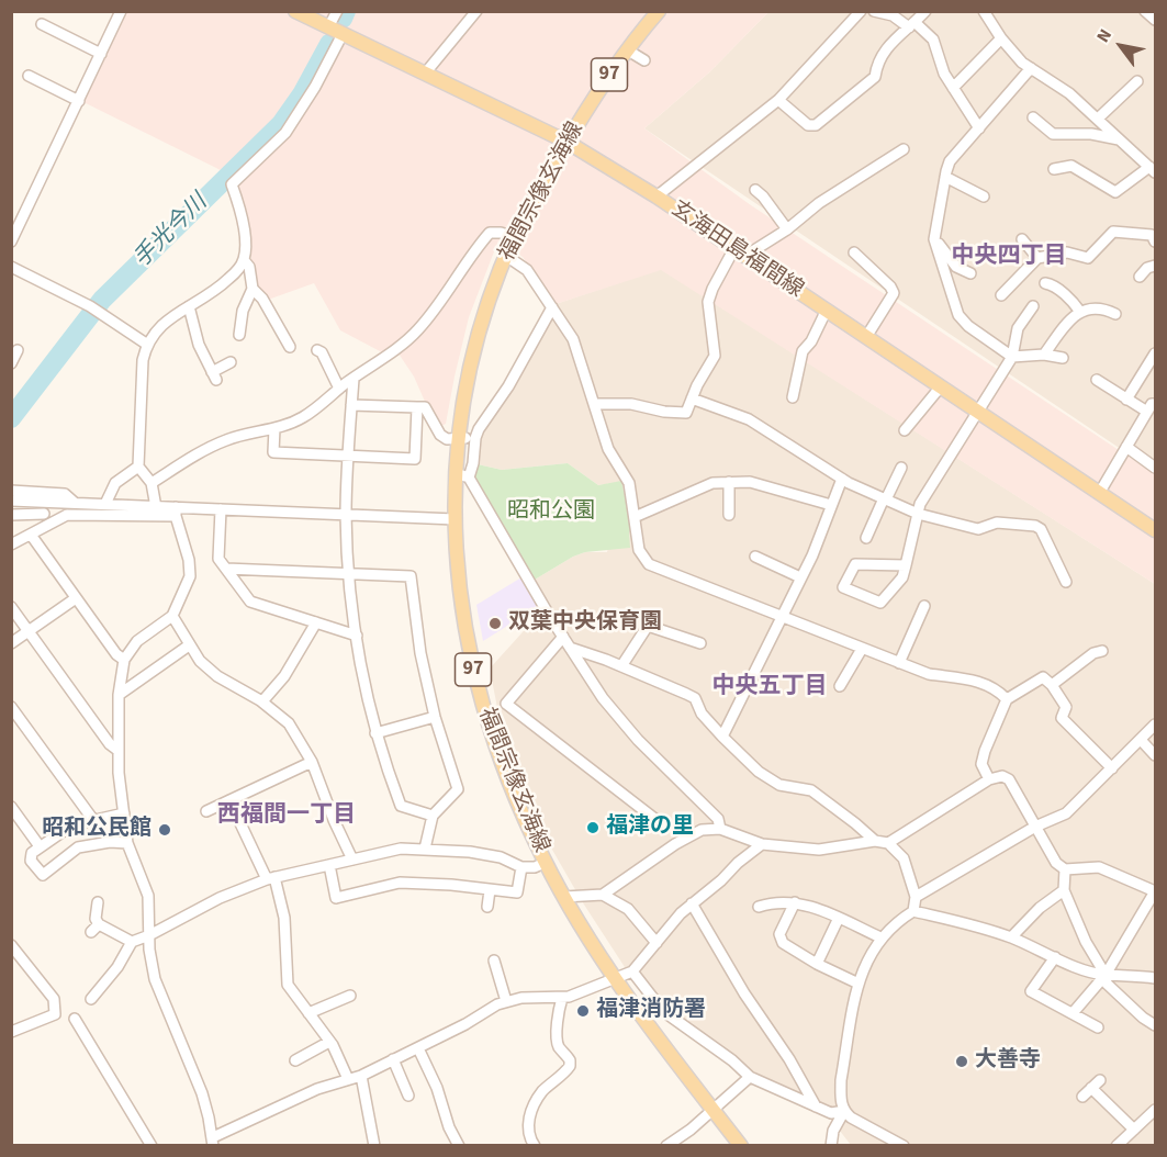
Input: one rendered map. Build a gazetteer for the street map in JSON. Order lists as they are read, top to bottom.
{
  "streets": {
    "main road": ["97", "福間宗像玄海線", "玄海田島福間線"]
  },
  "crossings": [
    ["福間宗像玄海線", "玄海田島福間線"]
  ],
  "districts": ["中央四丁目", "中央五丁目", "西福間一丁目"],
  "water": ["手光今川"],
  "parks": ["昭和公園"],
  "places": [
    "双葉中央保育園",
    "福津の里",
    "昭和公民館",
    "福津消防署",
    "大善寺"
  ],
  "north": "top left"
}
